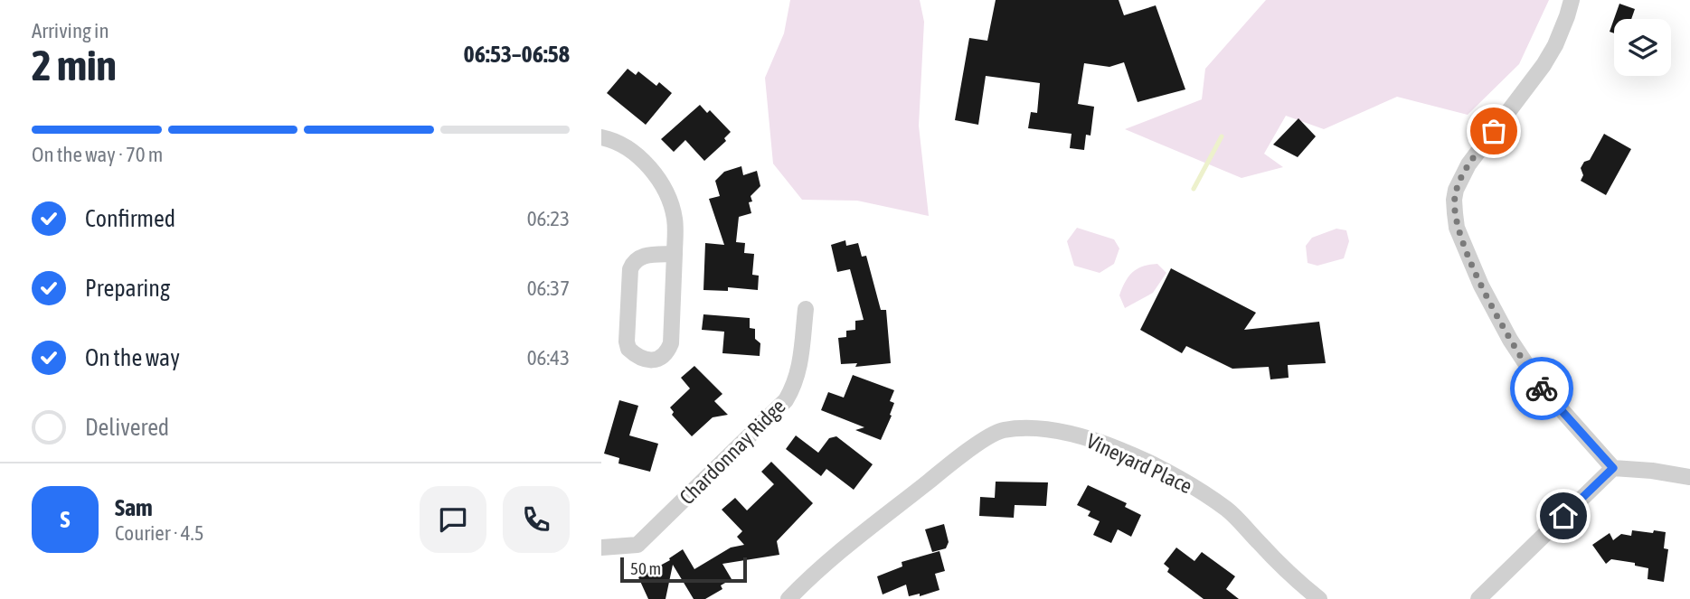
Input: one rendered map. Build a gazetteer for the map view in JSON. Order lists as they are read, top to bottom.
{
  "streets": {
    "street": ["Chardonnay Ridge", "Vineyard Place"]
  },
  "scale_bar": "50 m",
  "page": {
    "heading": ["2 min", "Arriving in", "06:53–06:58"],
    "panel": ["Sam", "Courier · 4.5"],
    "bar": "On the way · 70 m",
    "list": [
      ["Confirmed", "06:23"],
      ["Preparing", "06:37"],
      ["On the way", "06:43"],
      "Delivered"
    ],
    "round": "S",
    "scale": "50 m"
  }
}
